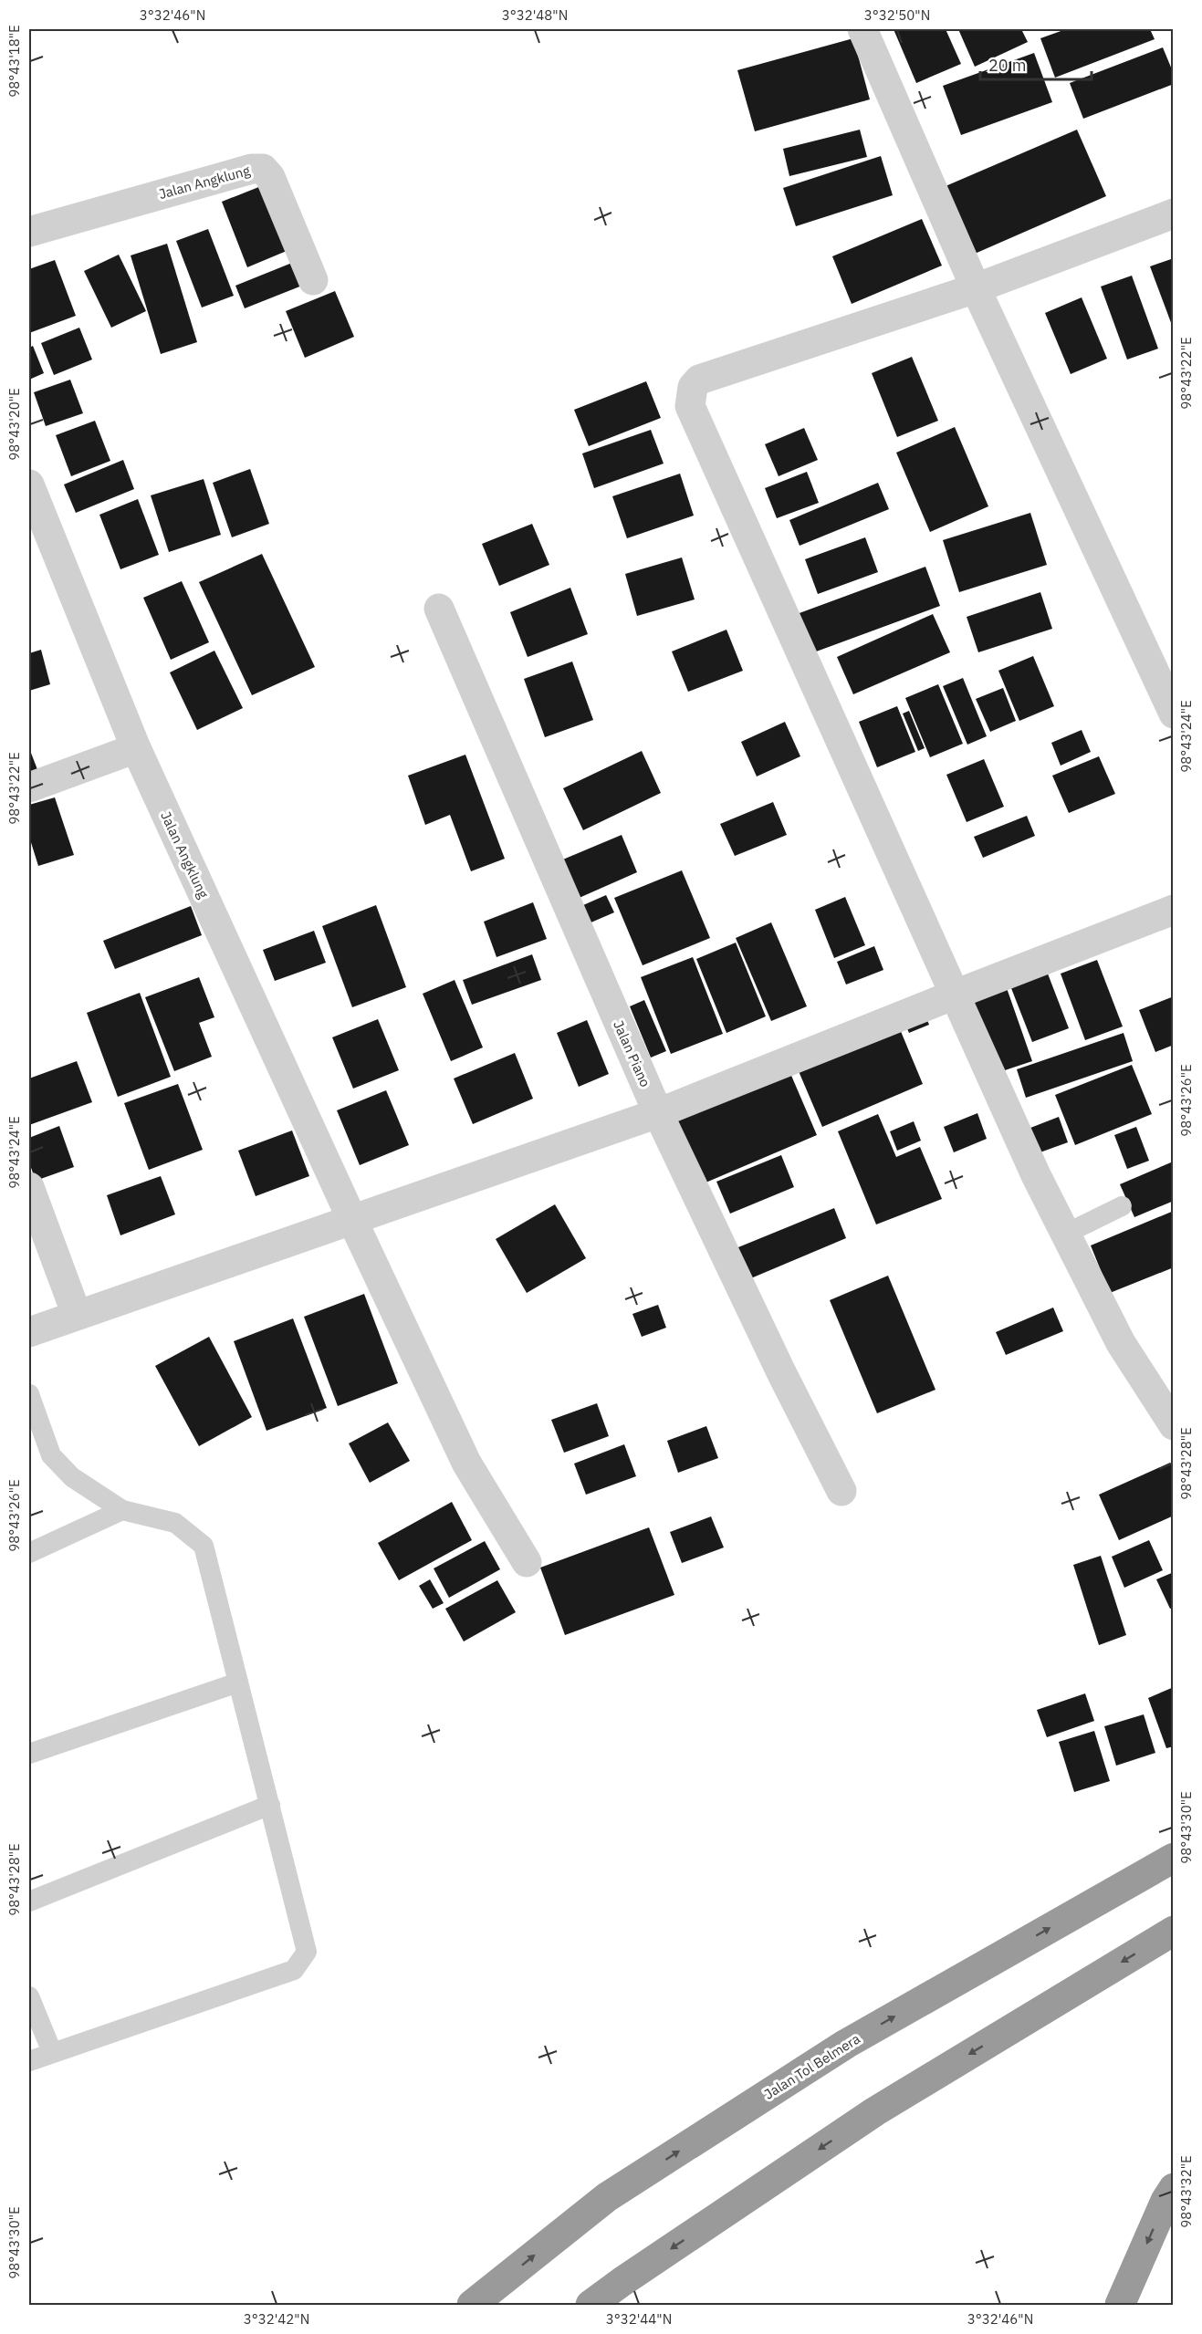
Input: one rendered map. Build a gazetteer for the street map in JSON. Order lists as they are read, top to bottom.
{
  "streets": {
    "highway": ["Jalan Tol Belmera"],
    "street": ["Jalan Angklung", "Jalan Piano"]
  },
  "scale_bar": "20 m",
  "coordinates": [
    "3°32'46\"N",
    "3°32'48\"N",
    "3°32'50\"N",
    "98°43'18\"E",
    "98°43'22\"E",
    "98°43'20\"E",
    "98°43'24\"E",
    "98°43'26\"E",
    "98°43'28\"E",
    "98°43'30\"E",
    "98°43'32\"E",
    "3°32'42\"N",
    "3°32'44\"N"
  ]
}
